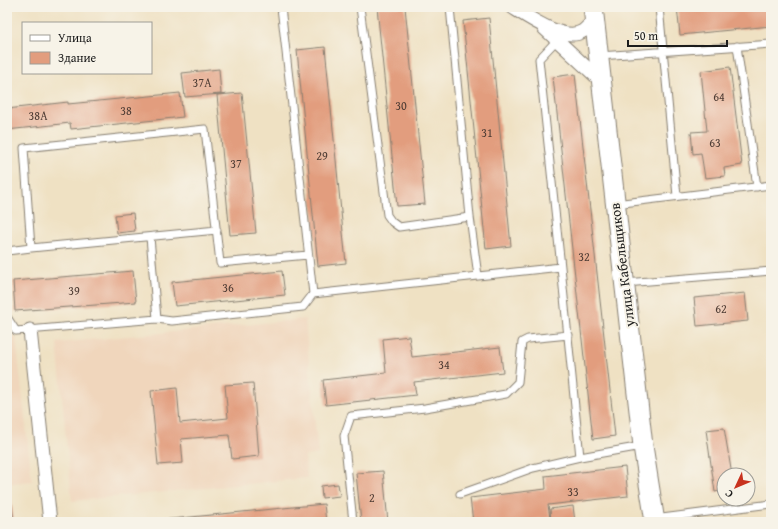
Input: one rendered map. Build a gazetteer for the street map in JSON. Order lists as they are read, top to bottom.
{
  "streets": {
    "street": ["улица Кабельщиков"]
  },
  "house_numbers": [
    "37А",
    "64",
    "30",
    "38",
    "38А",
    "31",
    "63",
    "29",
    "37",
    "32",
    "36",
    "39",
    "62",
    "34",
    "33",
    "2"
  ],
  "legend": ["Улица", "Здание"],
  "scale_bar": "50 m",
  "north": "bottom left"
}
